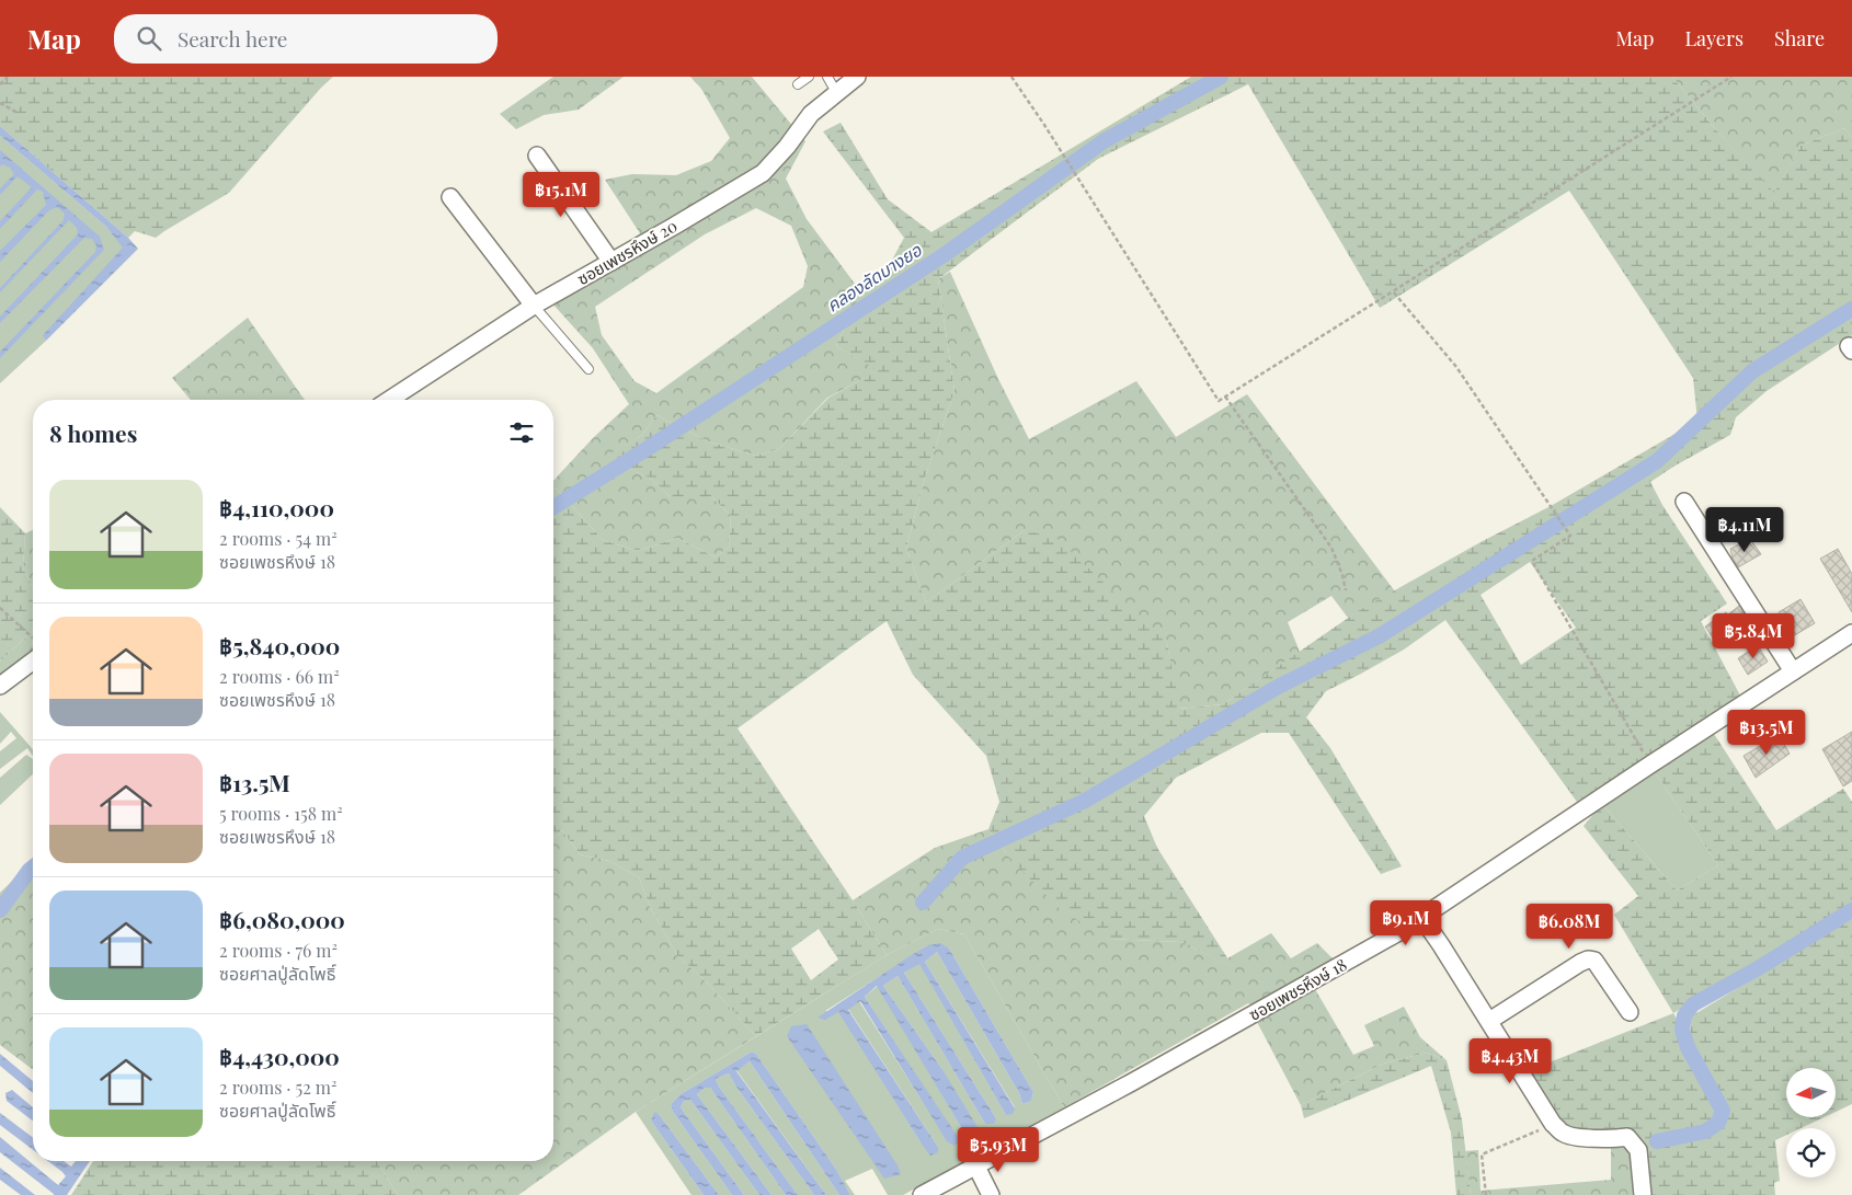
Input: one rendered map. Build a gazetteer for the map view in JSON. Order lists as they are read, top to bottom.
{
  "streets": {
    "street": ["ซอยเพชรหึงษ์ 20", "ซอยเพชรหึงษ์ 18"]
  },
  "water": ["คลองลัดบางยอ"],
  "north": "left",
  "page": {
    "header": "Map",
    "search": "Search here",
    "nav": ["Map", "Layers", "Share"],
    "price": [
      "฿15.1M",
      "฿4.11M",
      "฿5.84M",
      "฿13.5M",
      "฿9.1M",
      "฿6.08M",
      "฿4.43M",
      "฿5.93M"
    ],
    "heading": "8 homes",
    "list": [
      {
        "name": "฿4,110,000",
        "note": "2 rooms · 54 m² · ซอยเพชรหึงษ์ 18"
      },
      {
        "name": "฿5,840,000",
        "note": "2 rooms · 66 m² · ซอยเพชรหึงษ์ 18"
      },
      {
        "name": "฿13.5M",
        "note": "5 rooms · 158 m² · ซอยเพชรหึงษ์ 18"
      },
      {
        "name": "฿6,080,000",
        "note": "2 rooms · 76 m² · ซอยศาลปู่ลัดโพธิ์"
      },
      {
        "name": "฿4,430,000",
        "note": "2 rooms · 52 m² · ซอยศาลปู่ลัดโพธิ์"
      }
    ]
  }
}
